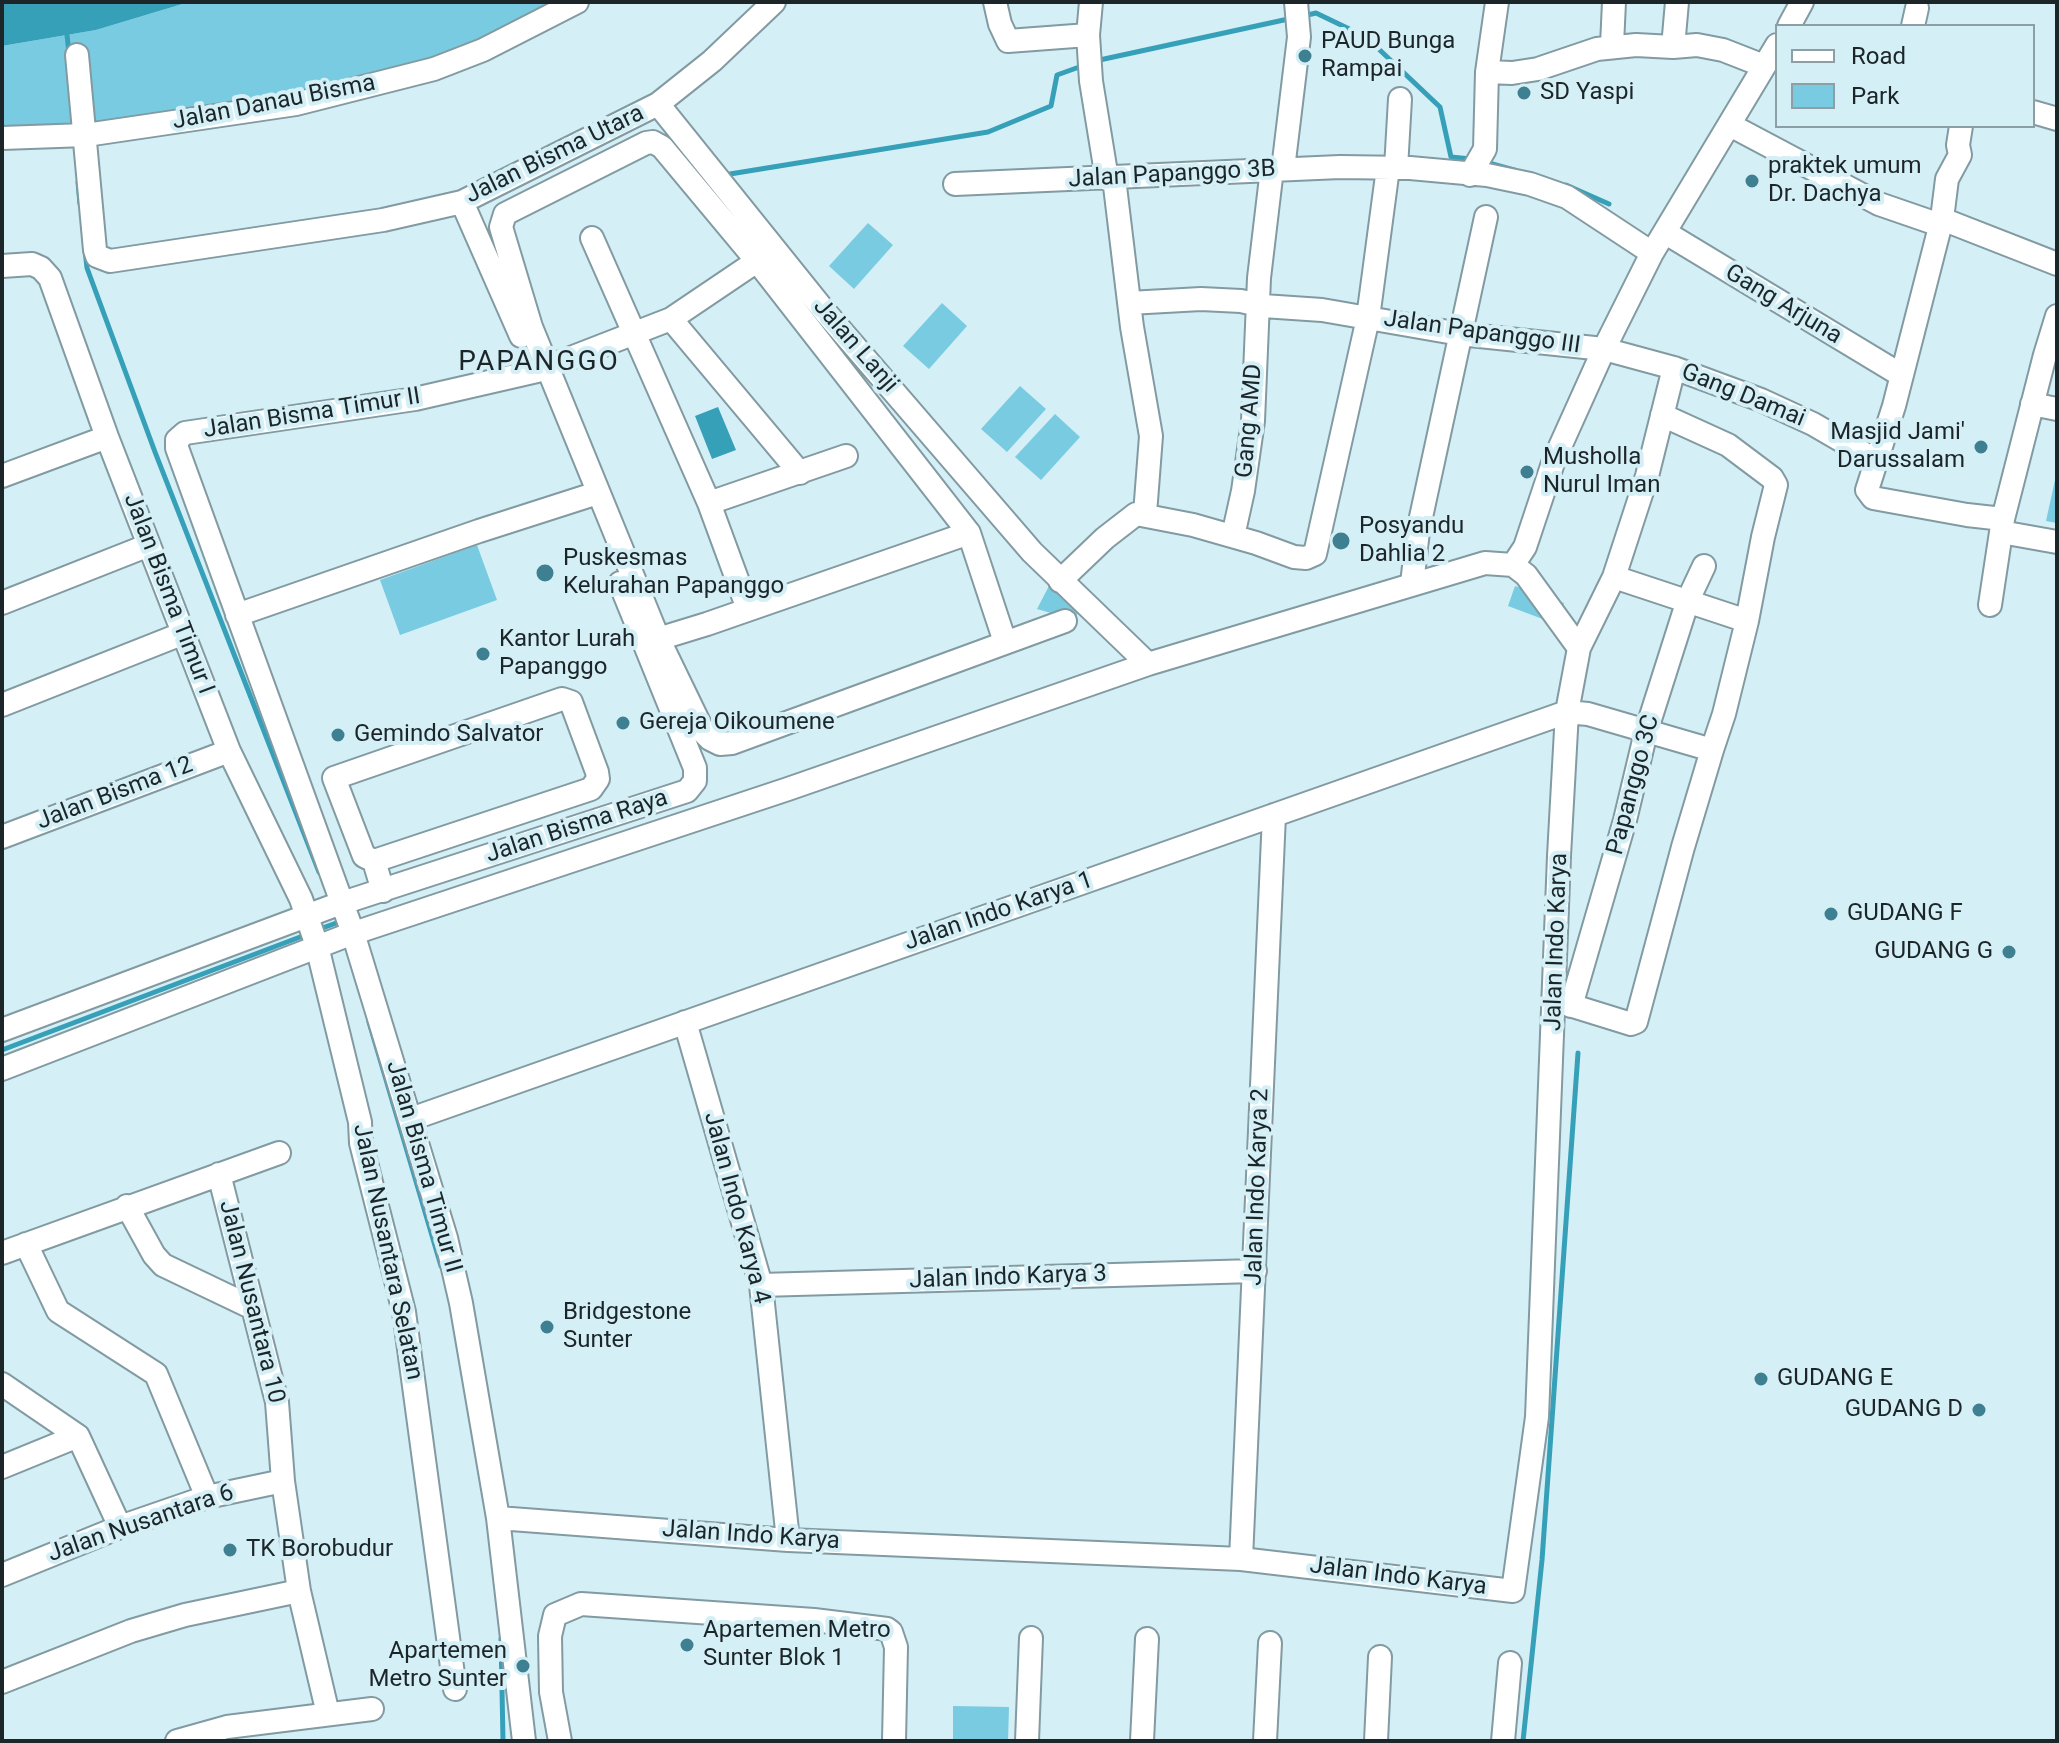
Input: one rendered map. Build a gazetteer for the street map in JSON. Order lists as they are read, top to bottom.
{
  "streets": {
    "street": [
      "Jalan Danau Bisma",
      "Jalan Bisma Utara",
      "Jalan Papanggo 3B",
      "Gang Arjuna",
      "Jalan Papanggo III",
      "Jalan Lanji",
      "Gang Damai",
      "Jalan Bisma Timur II",
      "Gang AMD",
      "Jalan Bisma Timur I",
      "Papanggo 3C",
      "Jalan Bisma 12",
      "Jalan Bisma Raya",
      "Jalan Indo Karya 1",
      "Jalan Indo Karya",
      "Jalan Indo Karya 2",
      "Jalan Indo Karya 4",
      "Jalan Nusantara Selatan",
      "Jalan Indo Karya 3",
      "Jalan Nusantara 10",
      "Jalan Nusantara 6"
    ]
  },
  "crossings": [
    ["Jalan Danau Bisma", "Jalan Bisma Utara"],
    ["Jalan Bisma Utara", "Jalan Lanji"],
    ["Jalan Bisma Utara", "Jalan Bisma Raya"],
    ["Jalan Papanggo 3B", "Jalan Papanggo III"],
    ["Jalan Papanggo 3B", "Gang AMD"],
    ["Gang Arjuna", "Jalan Papanggo III"],
    ["Jalan Papanggo III", "Gang Damai"],
    ["Jalan Lanji", "Jalan Bisma Raya"],
    ["Gang Damai", "Jalan Indo Karya"],
    ["Jalan Bisma Timur II", "Jalan Bisma Timur I"],
    ["Jalan Bisma Timur II", "Jalan Bisma Raya"],
    ["Jalan Bisma Timur II", "Jalan Indo Karya 1"],
    ["Jalan Bisma Timur II", "Jalan Indo Karya"],
    ["Jalan Bisma Timur II", "Jalan Nusantara Selatan"],
    ["Jalan Bisma Timur I", "Jalan Bisma 12"],
    ["Jalan Bisma Timur I", "Jalan Bisma Raya"],
    ["Jalan Bisma Timur I", "Jalan Nusantara Selatan"],
    ["Papanggo 3C", "Jalan Indo Karya"],
    ["Jalan Bisma Raya", "Jalan Nusantara Selatan"],
    ["Jalan Indo Karya 1", "Jalan Indo Karya"],
    ["Jalan Indo Karya 1", "Jalan Indo Karya 2"],
    ["Jalan Indo Karya 1", "Jalan Indo Karya 4"],
    ["Jalan Indo Karya", "Jalan Indo Karya 2"],
    ["Jalan Indo Karya", "Jalan Indo Karya 4"],
    ["Jalan Indo Karya 2", "Jalan Indo Karya 3"],
    ["Jalan Indo Karya 4", "Jalan Indo Karya 3"],
    ["Jalan Nusantara 10", "Jalan Nusantara 6"]
  ],
  "districts": ["PAPANGGO"],
  "places": [
    "PAUD Bunga Rampai",
    "SD Yaspi",
    "praktek umum Dr. Dachya",
    "Masjid Jami' Darussalam",
    "Musholla Nurul Iman",
    "Posyandu Dahlia 2",
    "Puskesmas Kelurahan Papanggo",
    "Kantor Lurah Papanggo",
    "Gereja Oikoumene",
    "Gemindo Salvator",
    "GUDANG F",
    "GUDANG G",
    "Bridgestone Sunter",
    "GUDANG E",
    "GUDANG D",
    "TK Borobudur",
    "Apartemen Metro Sunter Blok 1",
    "Apartemen Metro Sunter"
  ],
  "legend": ["Road", "Park"]
}
